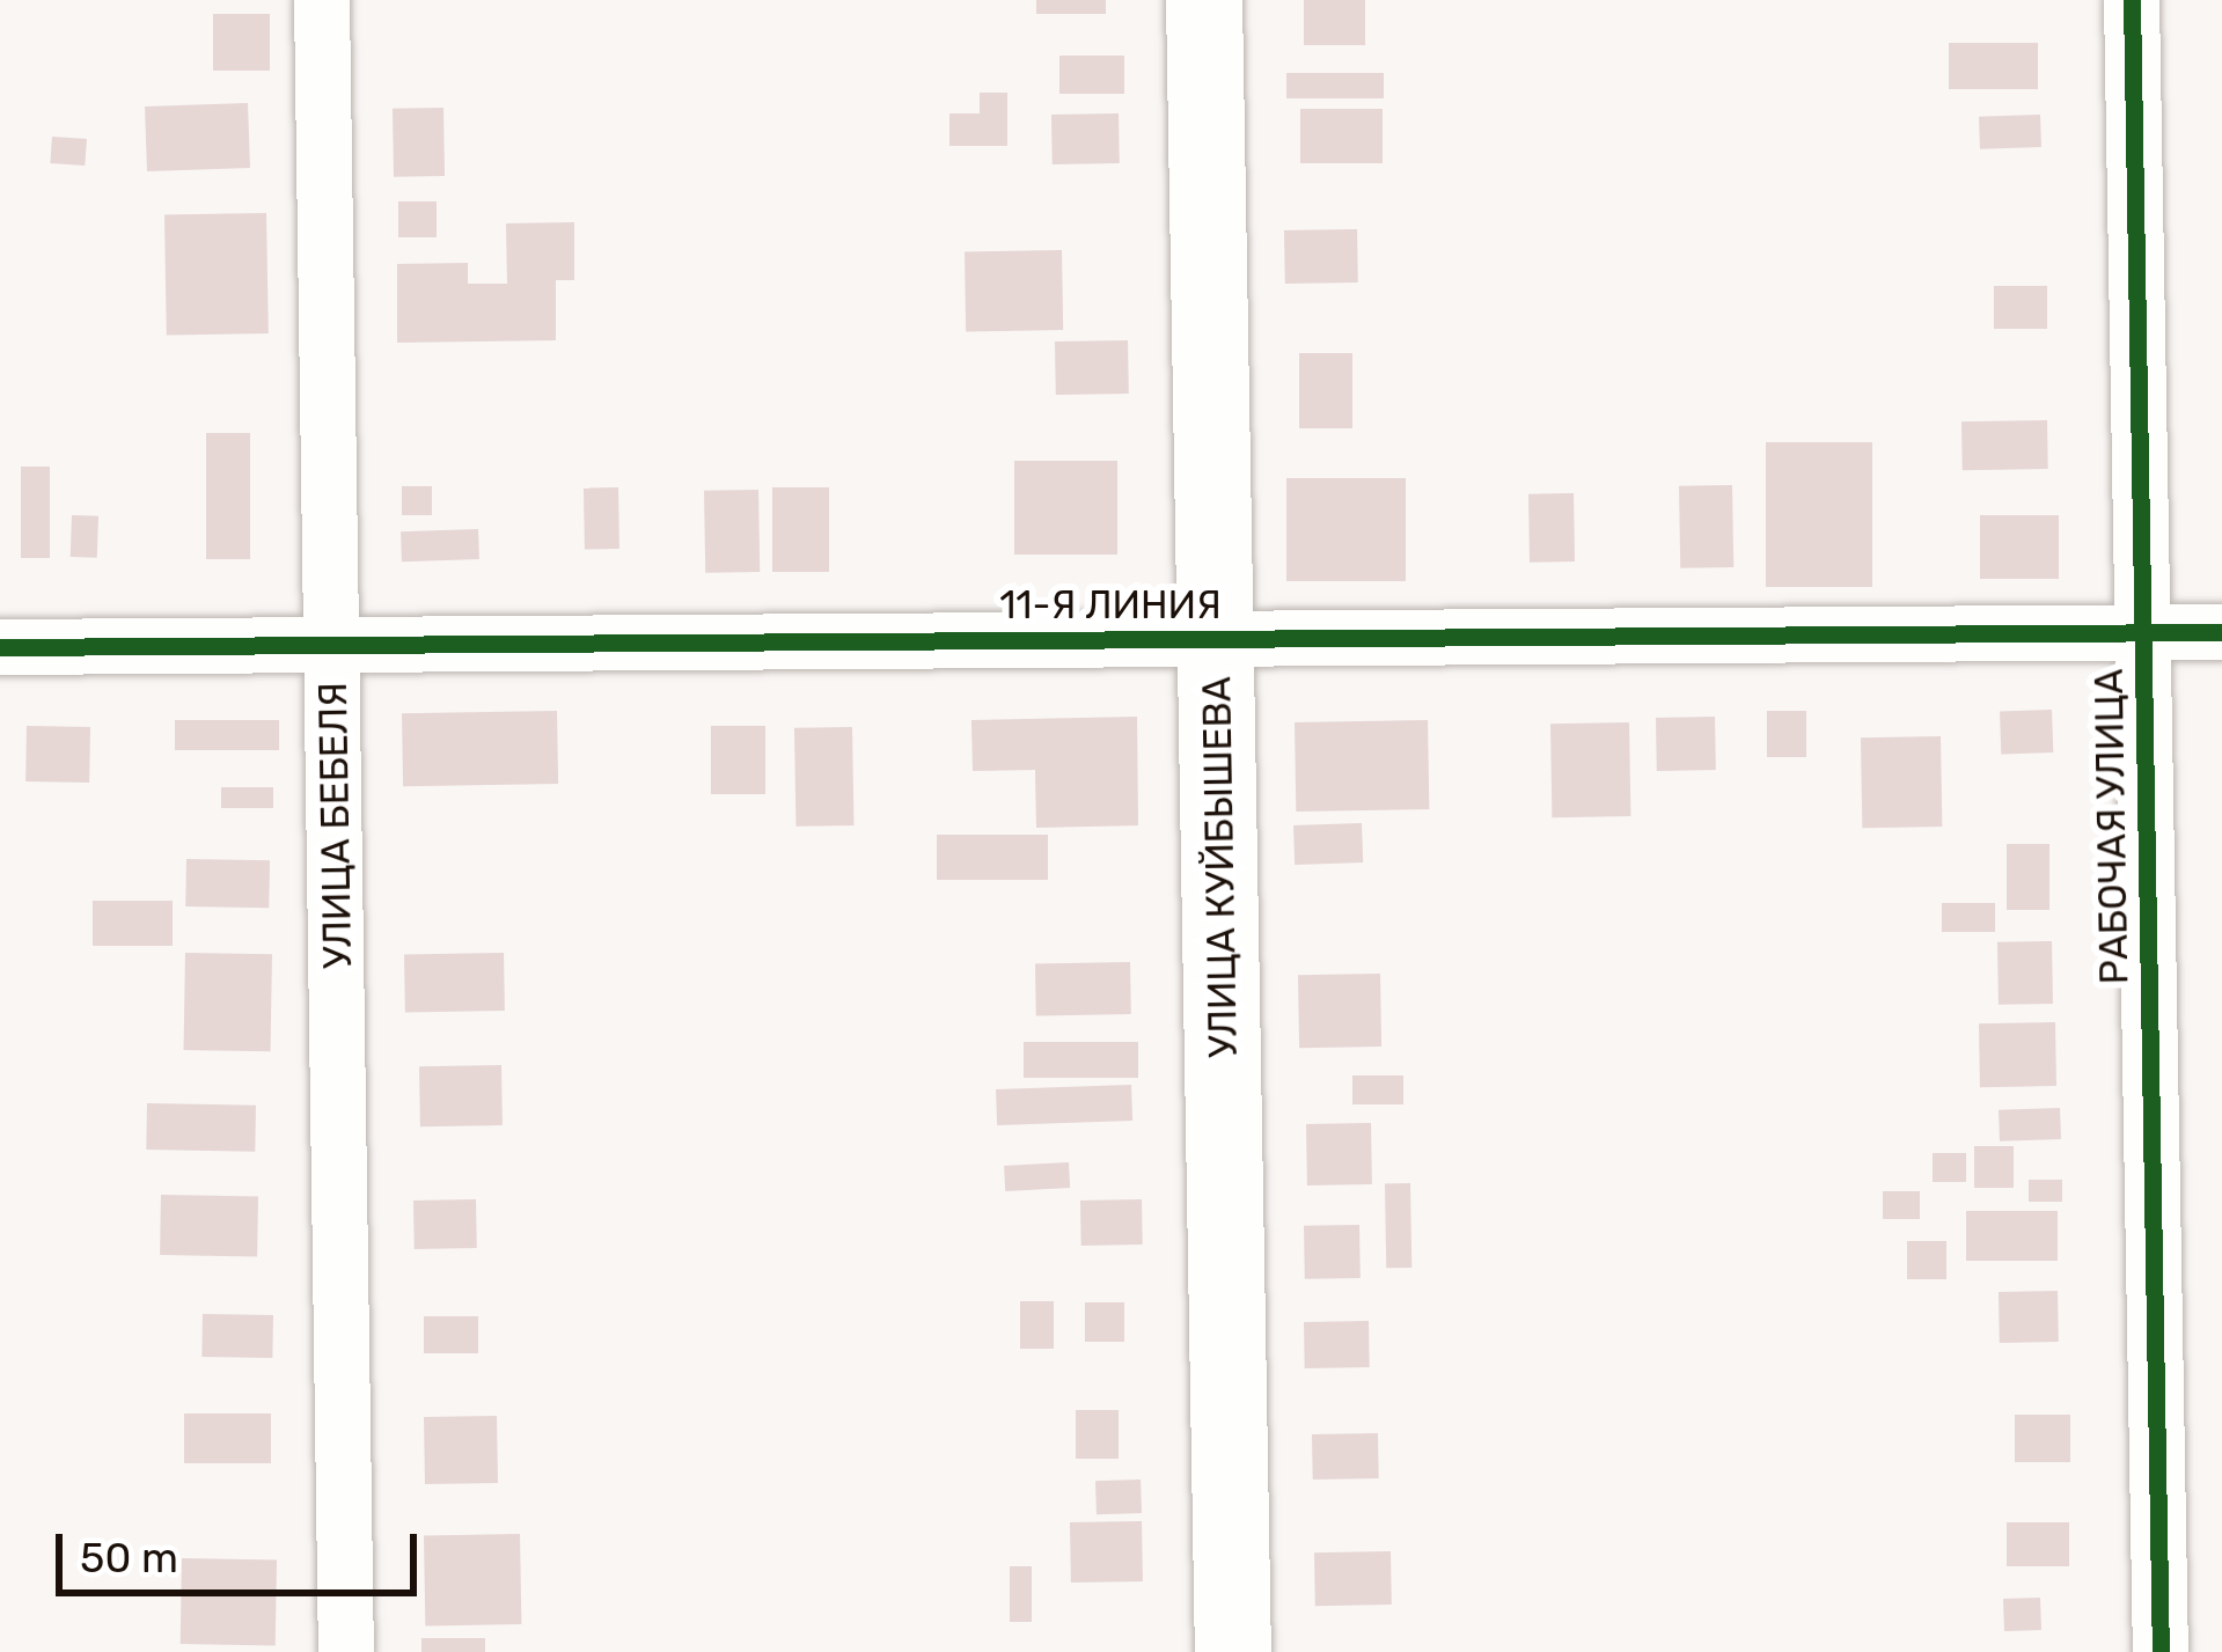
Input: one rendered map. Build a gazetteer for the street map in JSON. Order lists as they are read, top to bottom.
{
  "streets": {
    "street": [
      "11-Я ЛИНИЯ",
      "УЛИЦА БЕБЕЛЯ",
      "РАБОЧАЯ УЛИЦА",
      "УЛИЦА КУЙБЫШЕВА"
    ]
  },
  "crossings": [
    ["11-Я ЛИНИЯ", "УЛИЦА БЕБЕЛЯ"],
    ["11-Я ЛИНИЯ", "РАБОЧАЯ УЛИЦА"],
    ["11-Я ЛИНИЯ", "УЛИЦА КУЙБЫШЕВА"]
  ],
  "scale_bar": "50 m"
}
